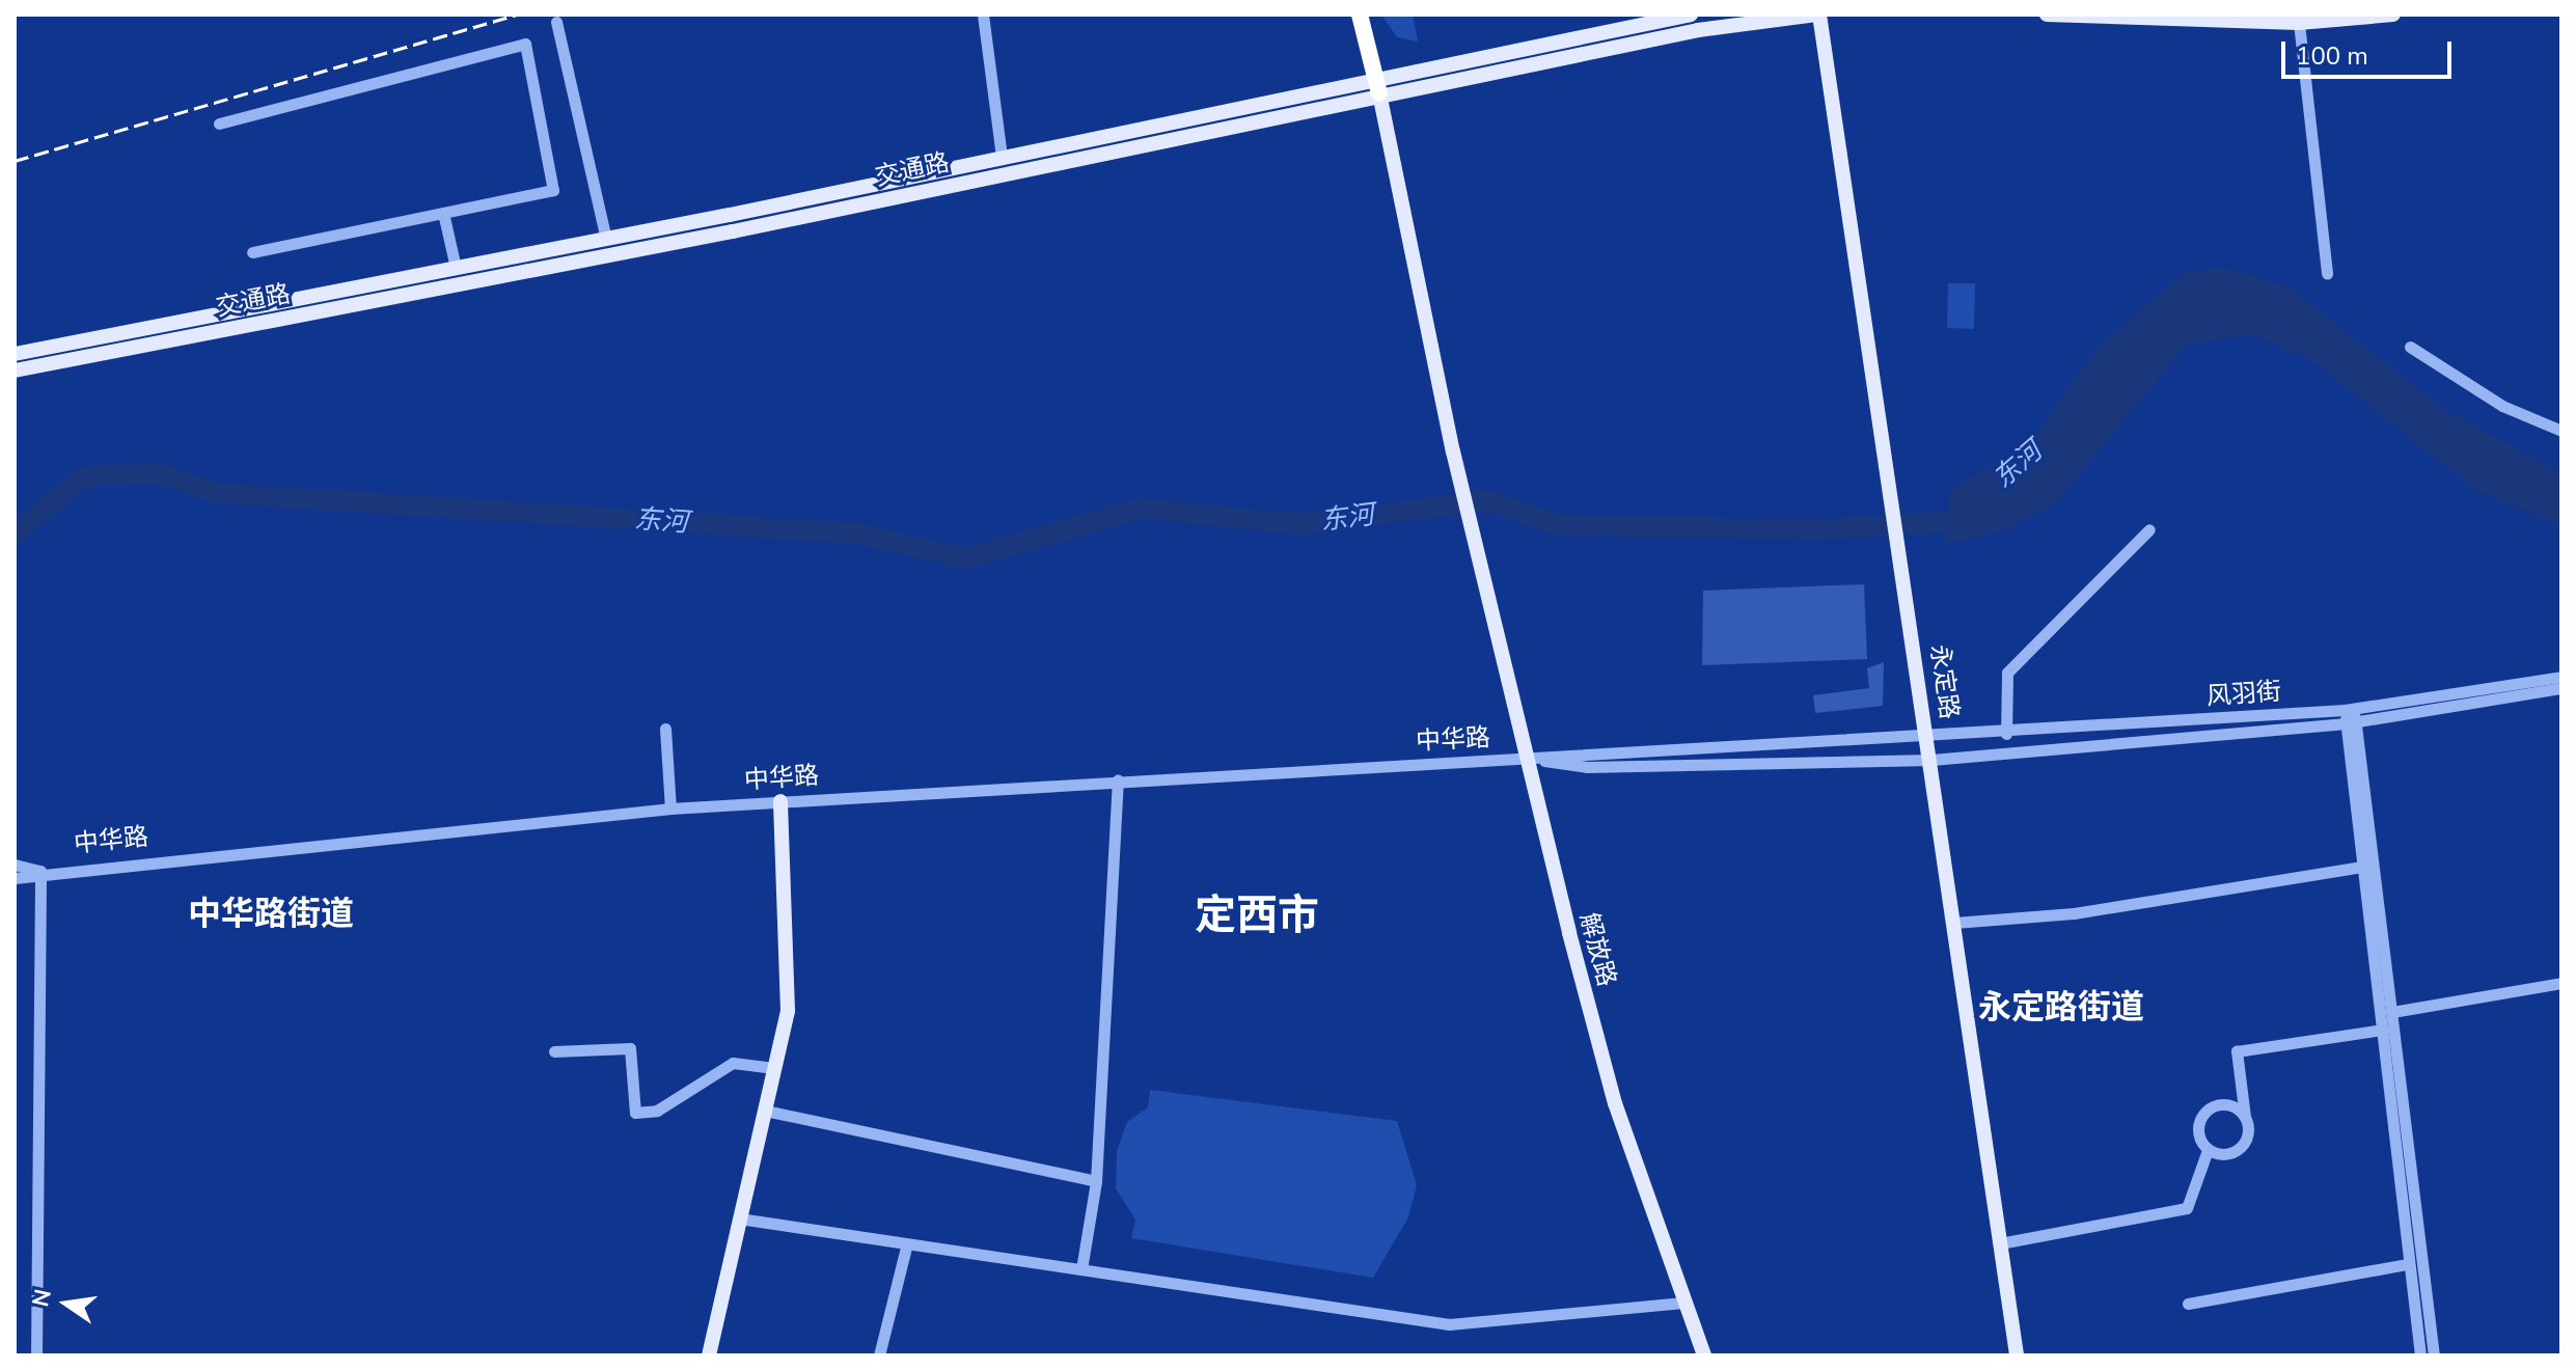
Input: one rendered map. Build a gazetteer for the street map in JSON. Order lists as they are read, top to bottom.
{
  "streets": {
    "main road": ["交通路", "永定路", "解放路"],
    "street": ["风羽街", "中华路"]
  },
  "crossings": [
    ["交通路", "永定路"],
    ["交通路", "解放路"],
    ["永定路", "风羽街"],
    ["永定路", "中华路"],
    ["风羽街", "中华路"],
    ["中华路", "解放路"]
  ],
  "districts": ["中华路街道", "定西市", "永定路街道"],
  "water": ["东河"],
  "scale_bar": "100 m",
  "north": "left"
}
